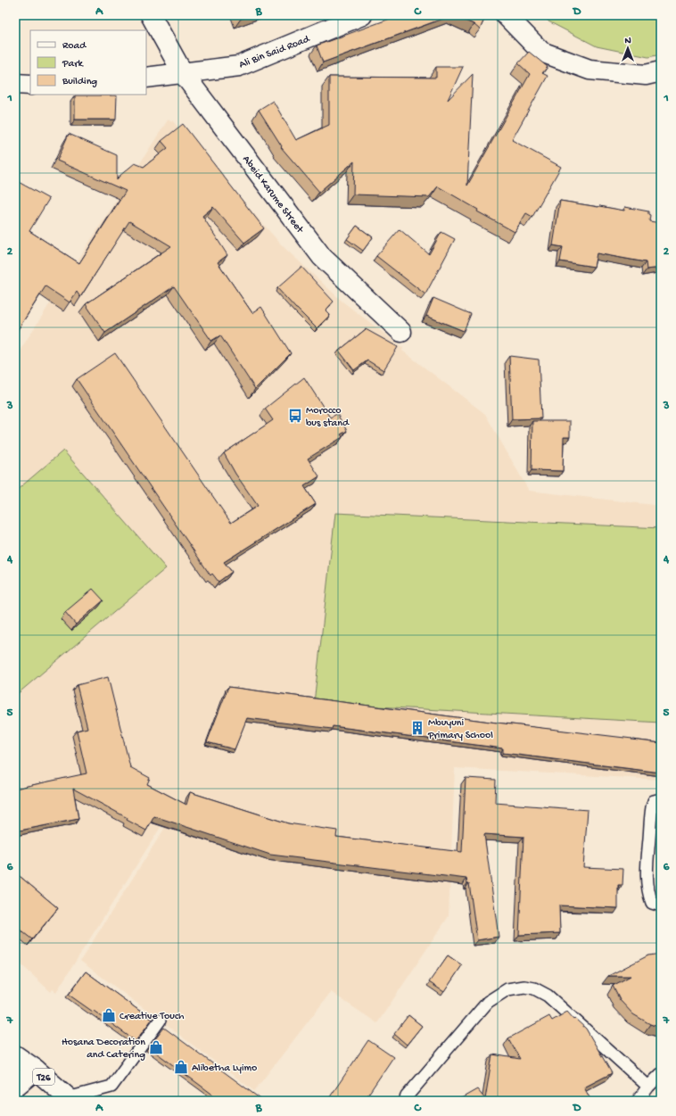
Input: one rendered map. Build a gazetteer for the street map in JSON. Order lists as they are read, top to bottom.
{
  "streets": {
    "main road": ["Ali Bin Said Road", "Abeid Karume Street", "T26"]
  },
  "crossings": [
    ["Ali Bin Said Road", "Abeid Karume Street"]
  ],
  "places": {
    "bus stop": ["Morocco bus stand"],
    "building": ["Mbuyuni Primary School"],
    "shop": ["Creative Touch", "Hosana Decoration and Catering", "Alibetha Lyimo"]
  },
  "legend": ["Road", "Park", "Building"],
  "north": "top",
  "grid": {
    "columns": [
      "A",
      "B",
      "C",
      "D"
    ],
    "rows": [
      "1",
      "2",
      "3",
      "4",
      "5",
      "6",
      "7"
    ]
  }
}
